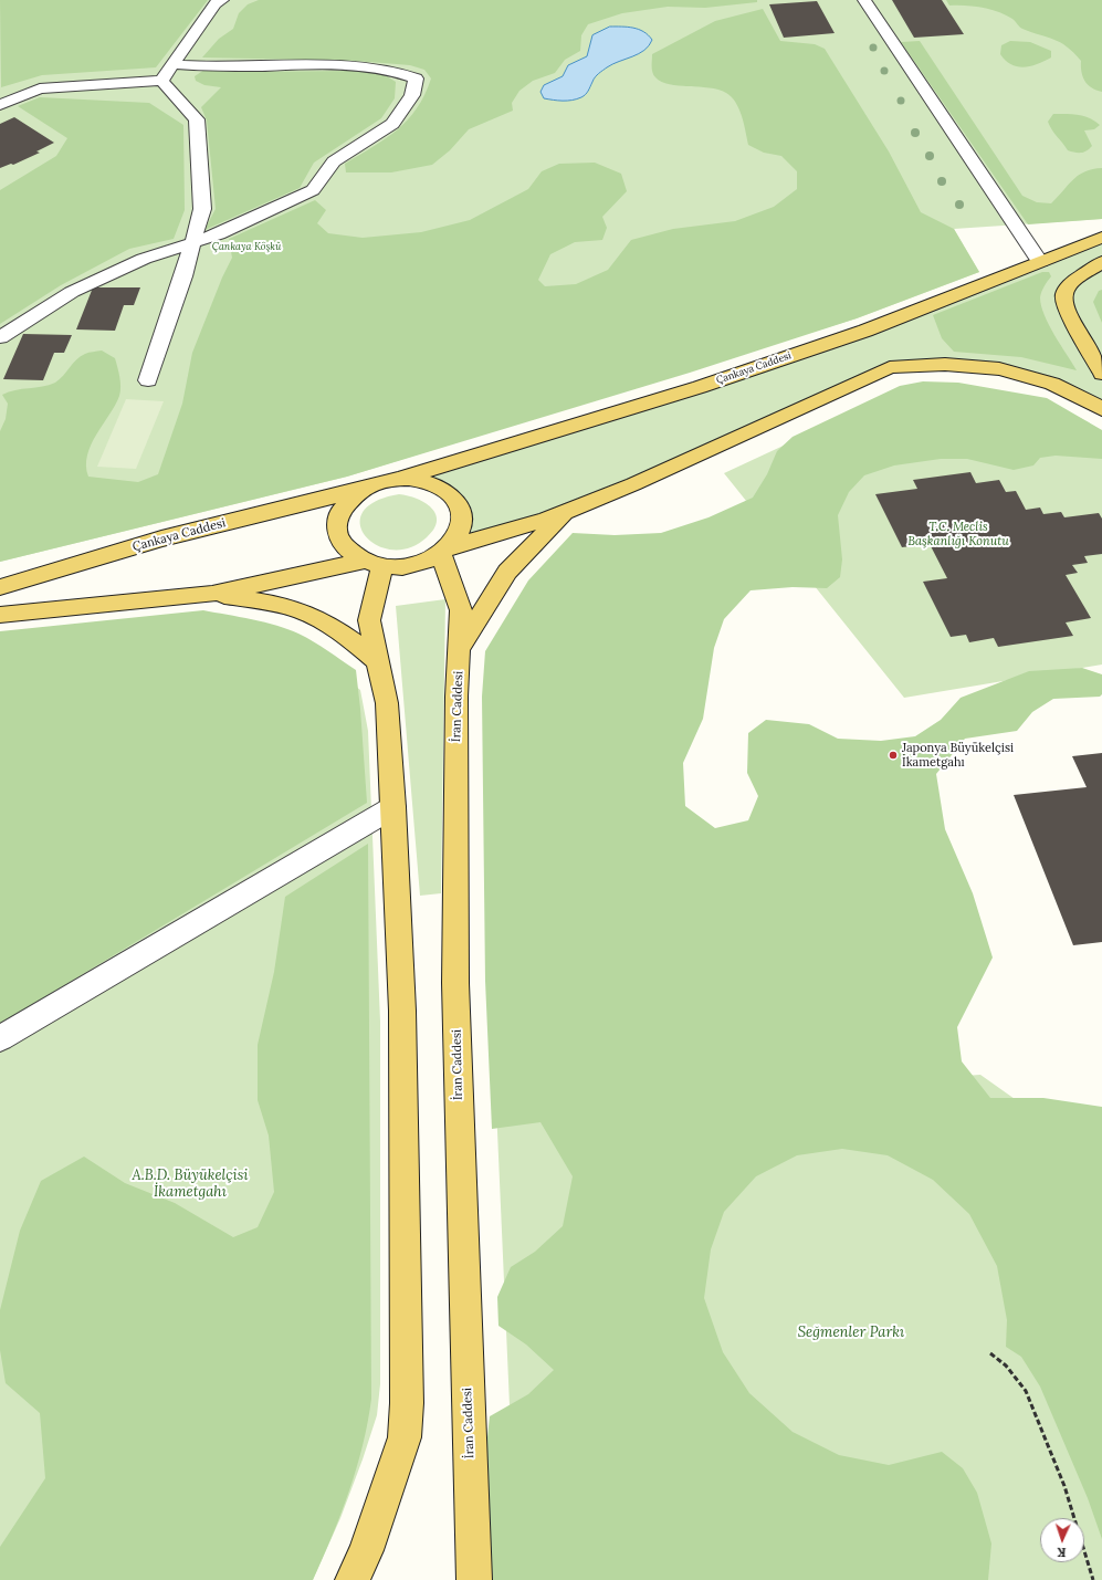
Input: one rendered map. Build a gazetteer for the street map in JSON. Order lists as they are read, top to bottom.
{
  "streets": {
    "main road": ["Çankaya Caddesi", "İran Caddesi"]
  },
  "crossings": [
    ["Çankaya Caddesi", "İran Caddesi"]
  ],
  "parks": [
    "Çankaya Köşkü",
    "T.C. Meclis Başkanlığı Konutu",
    "A.B.D. Büyükelçisi İkametgahı",
    "Seğmenler Parkı"
  ],
  "places": ["Japonya Büyükelçisi İkametgahı"],
  "north": "bottom"
}
